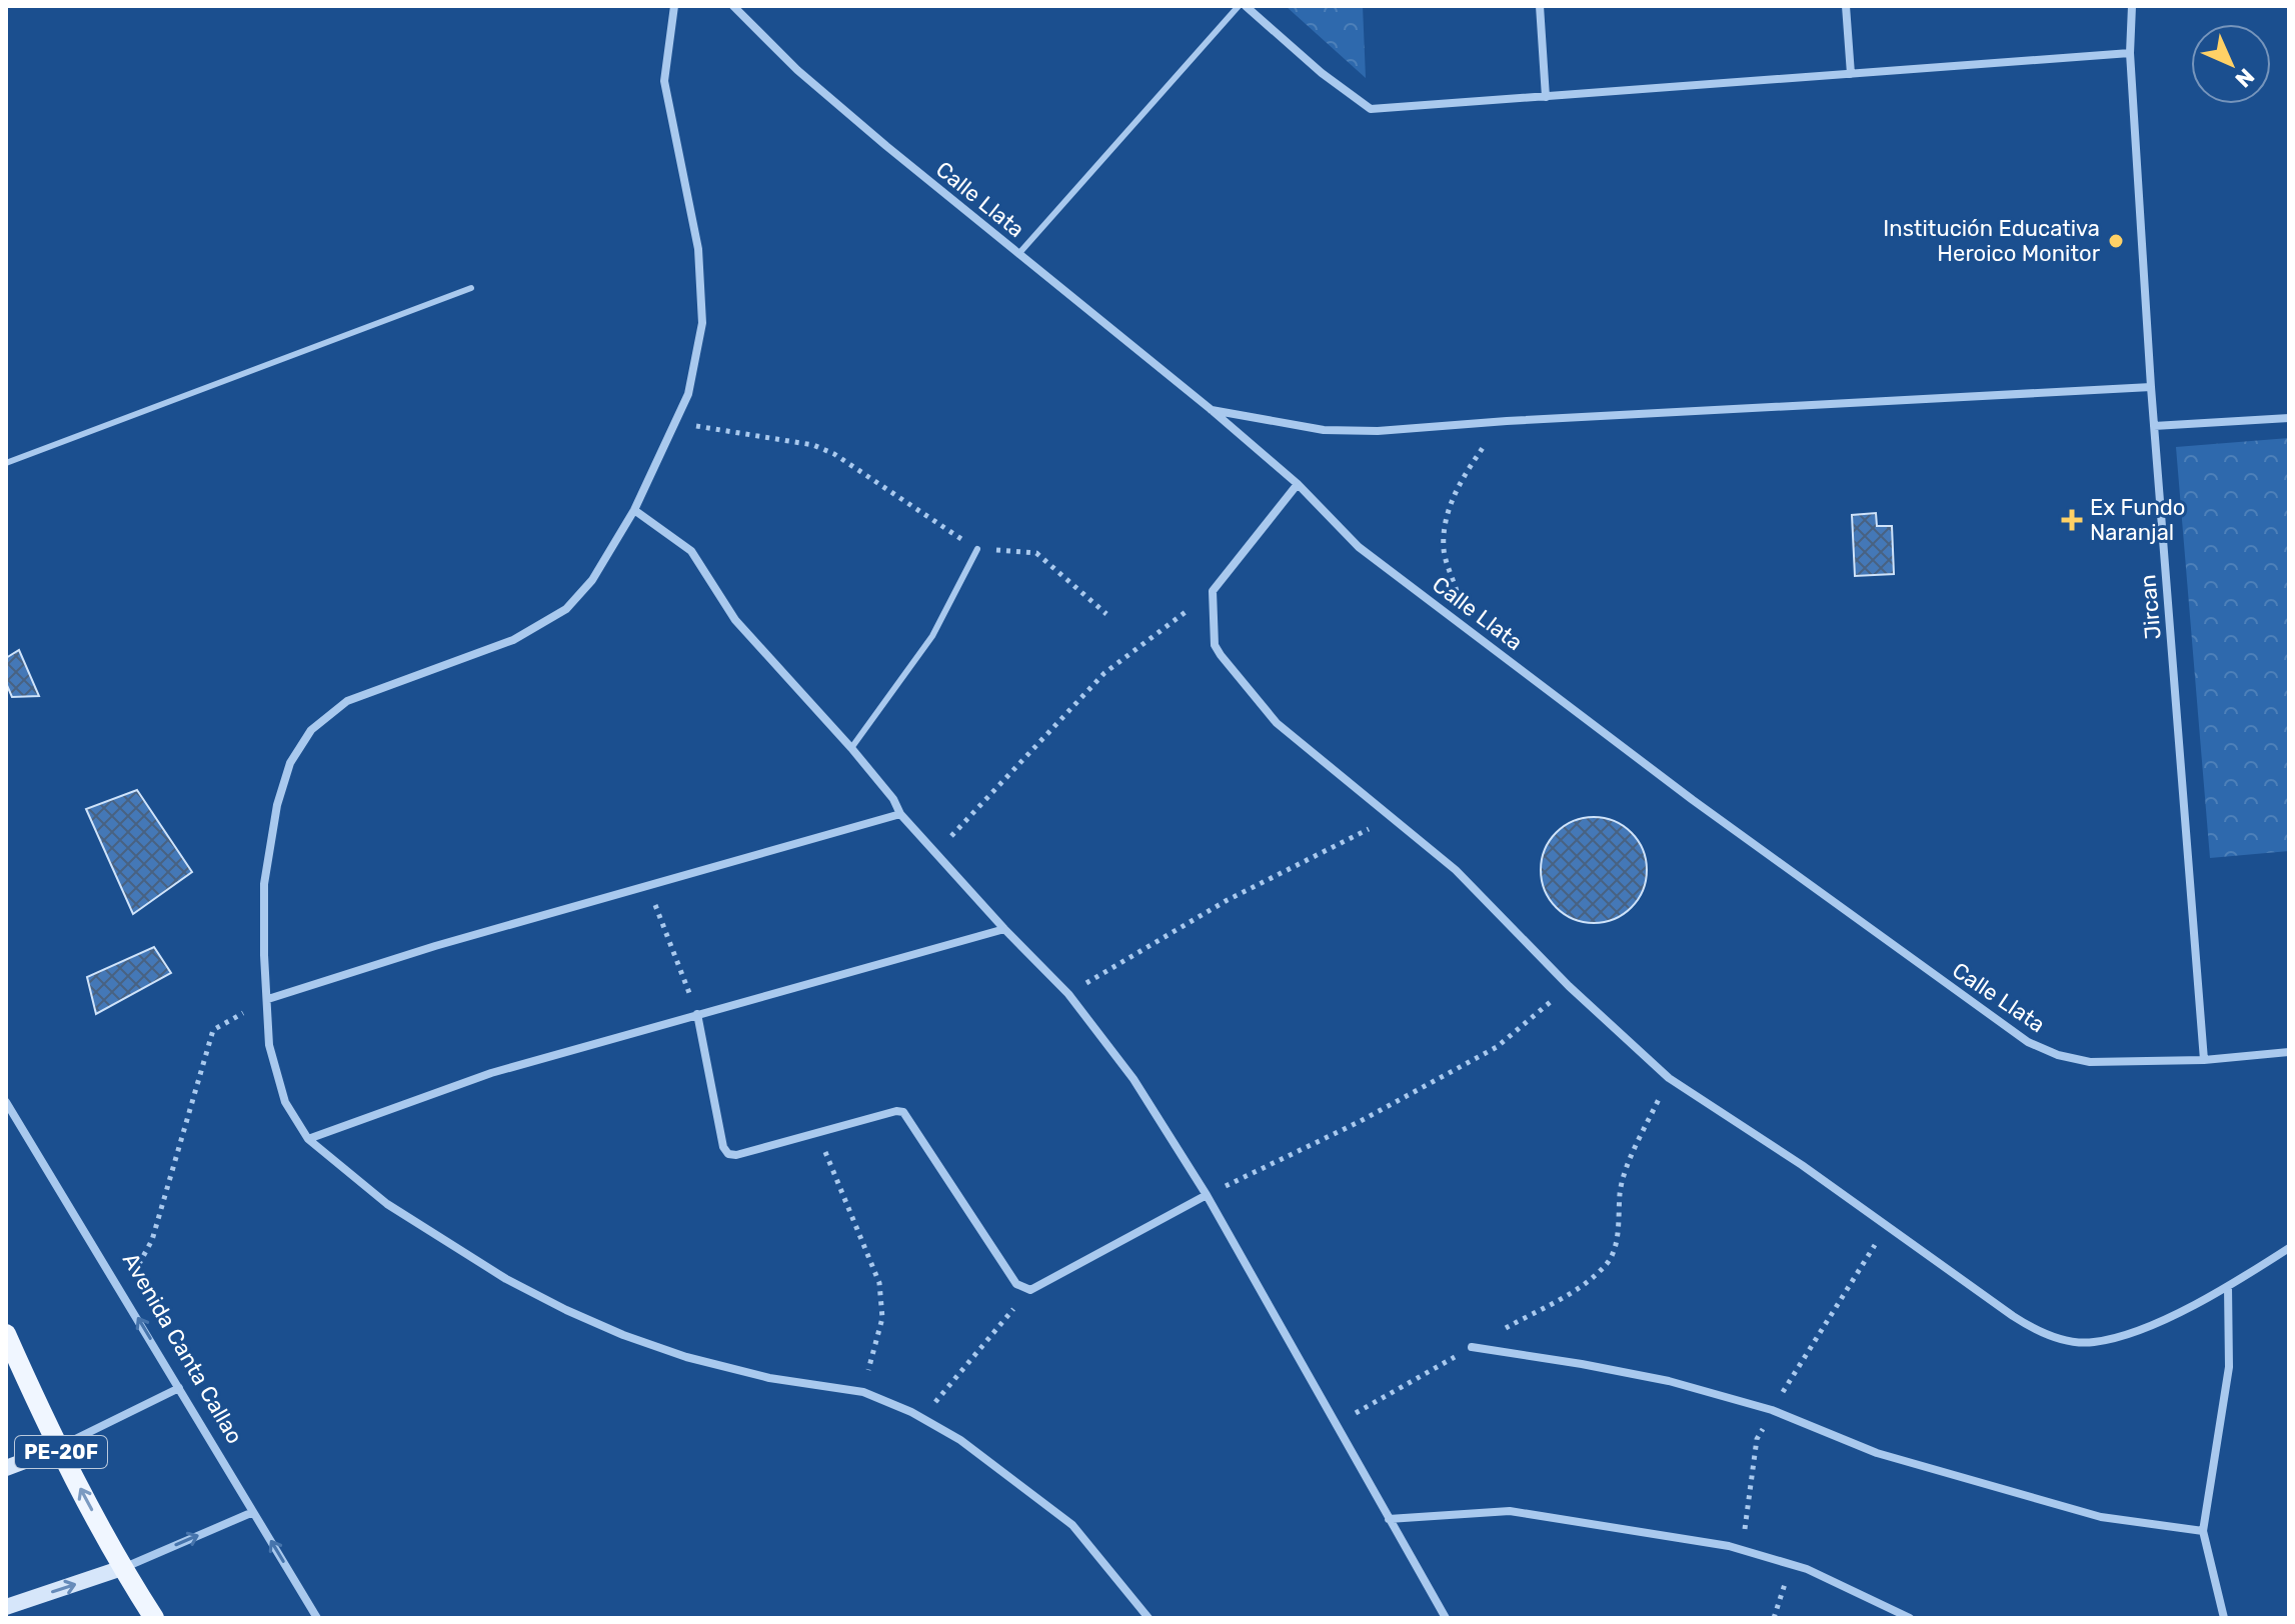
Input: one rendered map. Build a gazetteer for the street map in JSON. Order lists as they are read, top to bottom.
{
  "streets": {
    "main road": ["PE-20F"],
    "street": ["Calle Llata", "Jircan", "Avenida Canta Callao"]
  },
  "crossings": [
    ["Calle Llata", "Jircan"]
  ],
  "one_way": ["Avenida Canta Callao"],
  "places": {
    "other": ["Institución Educativa Heroico Monitor"],
    "health": ["Ex Fundo Naranjal"]
  },
  "north": "bottom right"
}
